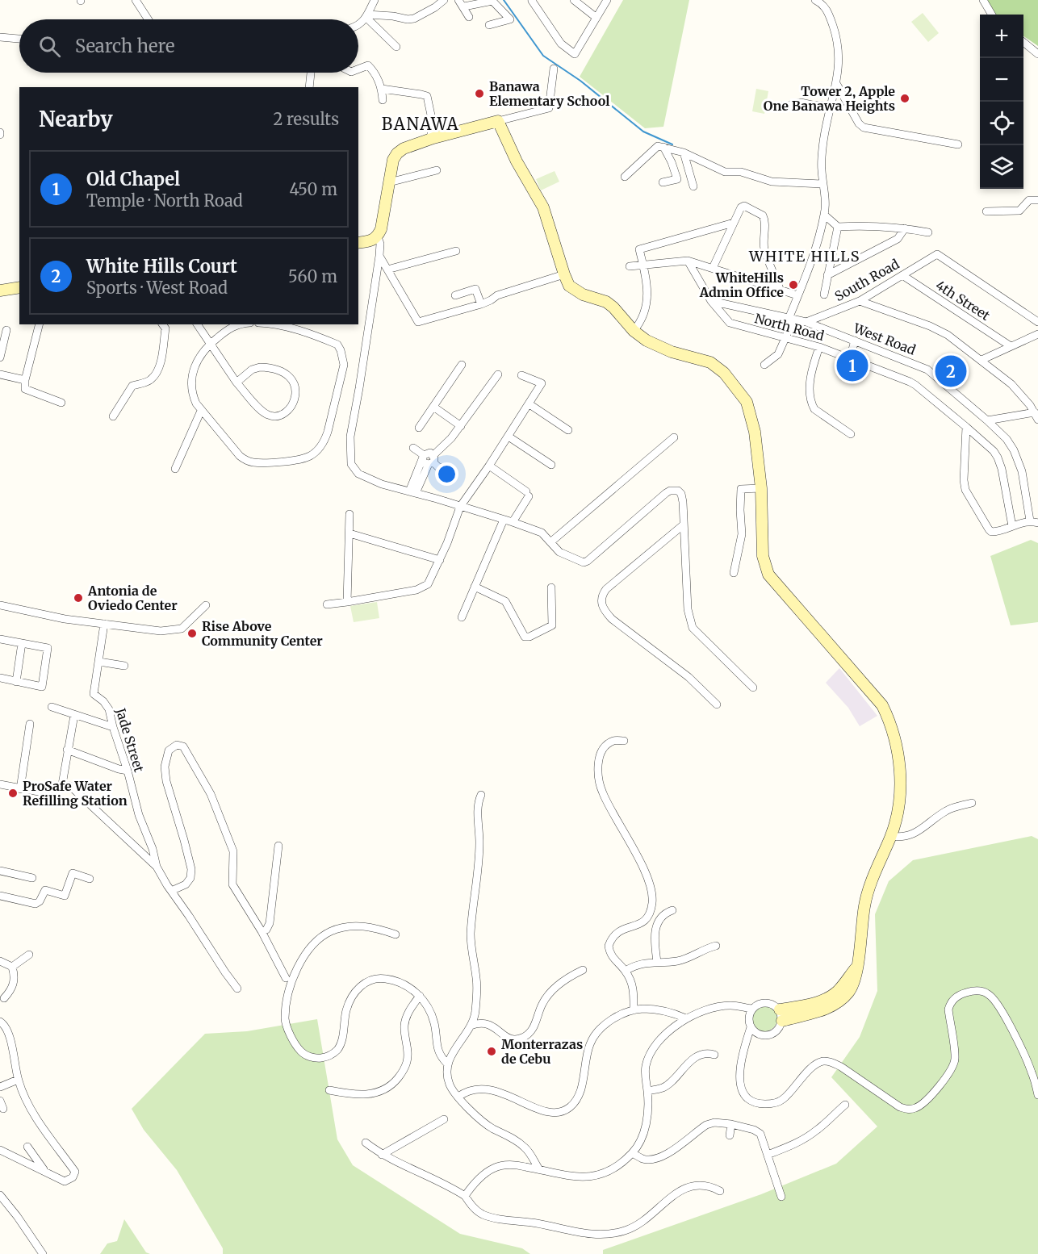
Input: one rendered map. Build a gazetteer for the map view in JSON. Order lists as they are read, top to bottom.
{
  "streets": {
    "street": [
      "South Road",
      "4th Street",
      "North Road",
      "West Road",
      "Jade Street"
    ]
  },
  "crossings": [
    ["South Road", "4th Street"],
    ["South Road", "West Road"],
    ["North Road", "West Road"]
  ],
  "districts": ["BANAWA", "WHITE HILLS"],
  "places": [
    "Banawa Elementary School",
    "Tower 2, Apple One Banawa Heights",
    "WhiteHills Admin Office",
    "Antonia de Oviedo Center",
    "Rise Above Community Center",
    "ProSafe Water Refilling Station",
    "Monterrazas de Cebu"
  ],
  "page": {
    "map_buttons": ["+", "−"],
    "search": "Search here",
    "heading": ["Nearby", "2 results"],
    "list": [
      {
        "mark": "1",
        "name": "Old Chapel",
        "note": "Temple · North Road",
        "value": "450 m"
      },
      {
        "mark": "2",
        "name": "White Hills Court",
        "note": "Sports · West Road",
        "value": "560 m"
      }
    ],
    "pins": ["1", "2"]
  }
}
